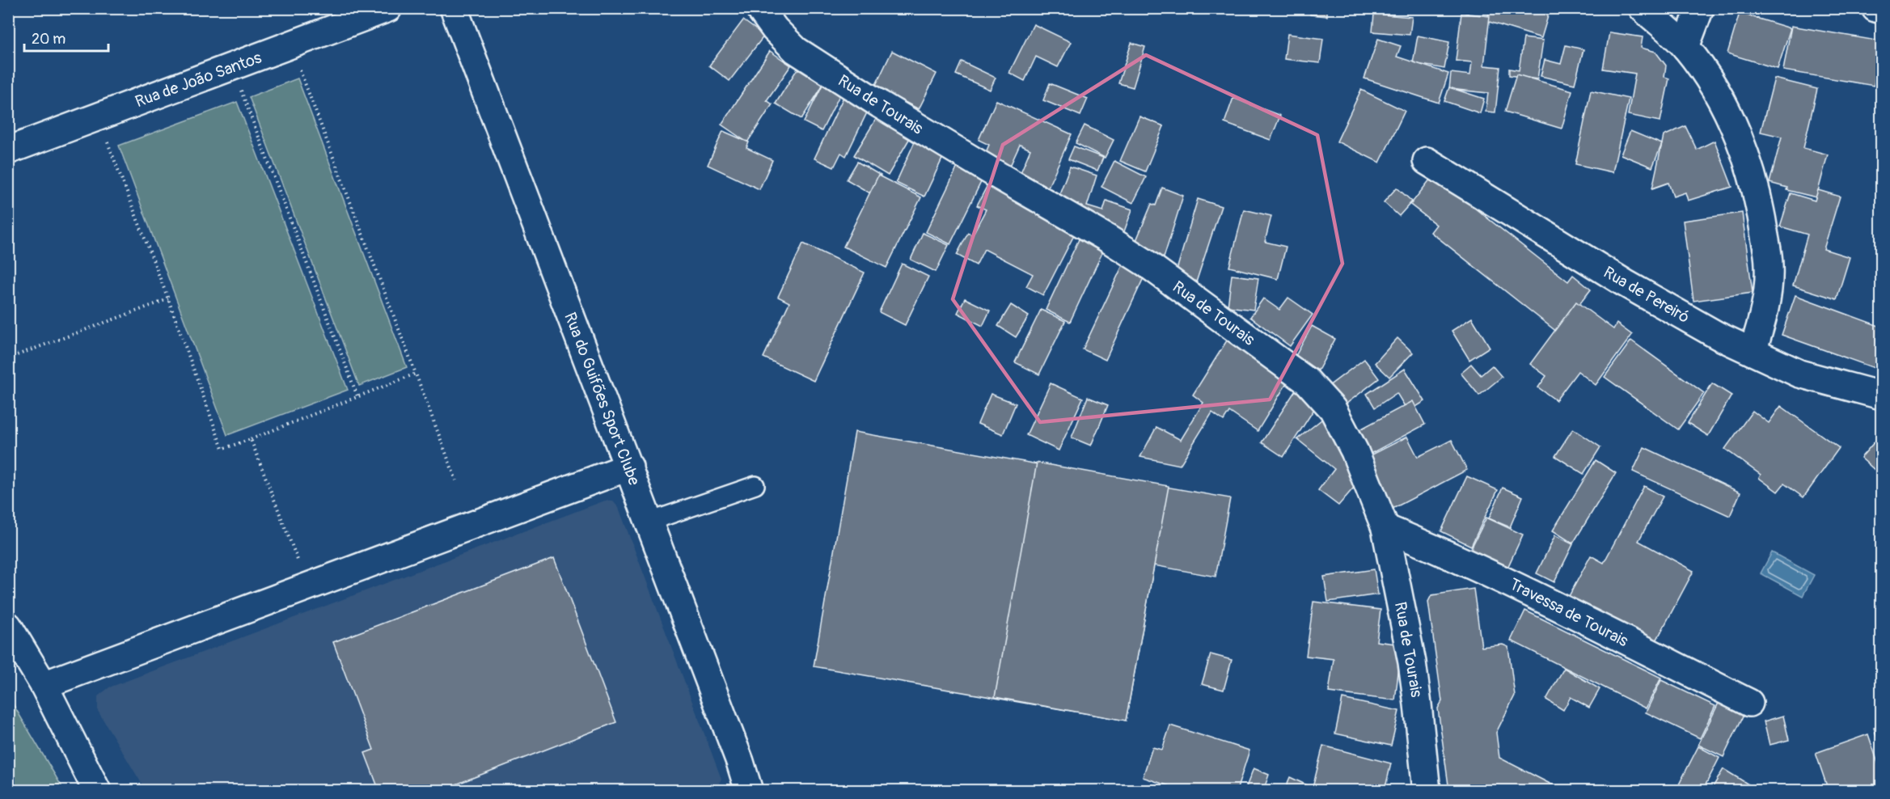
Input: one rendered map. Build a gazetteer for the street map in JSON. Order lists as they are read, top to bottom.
{
  "streets": {
    "street": [
      "Rua de João Santos",
      "Rua de Tourais",
      "Rua de Pereiró",
      "Rua do Guifões Sport Clube",
      "Travessa de Tourais"
    ]
  },
  "crossings": [
    ["Rua de Tourais", "Travessa de Tourais"]
  ],
  "scale_bar": "20 m"
}
